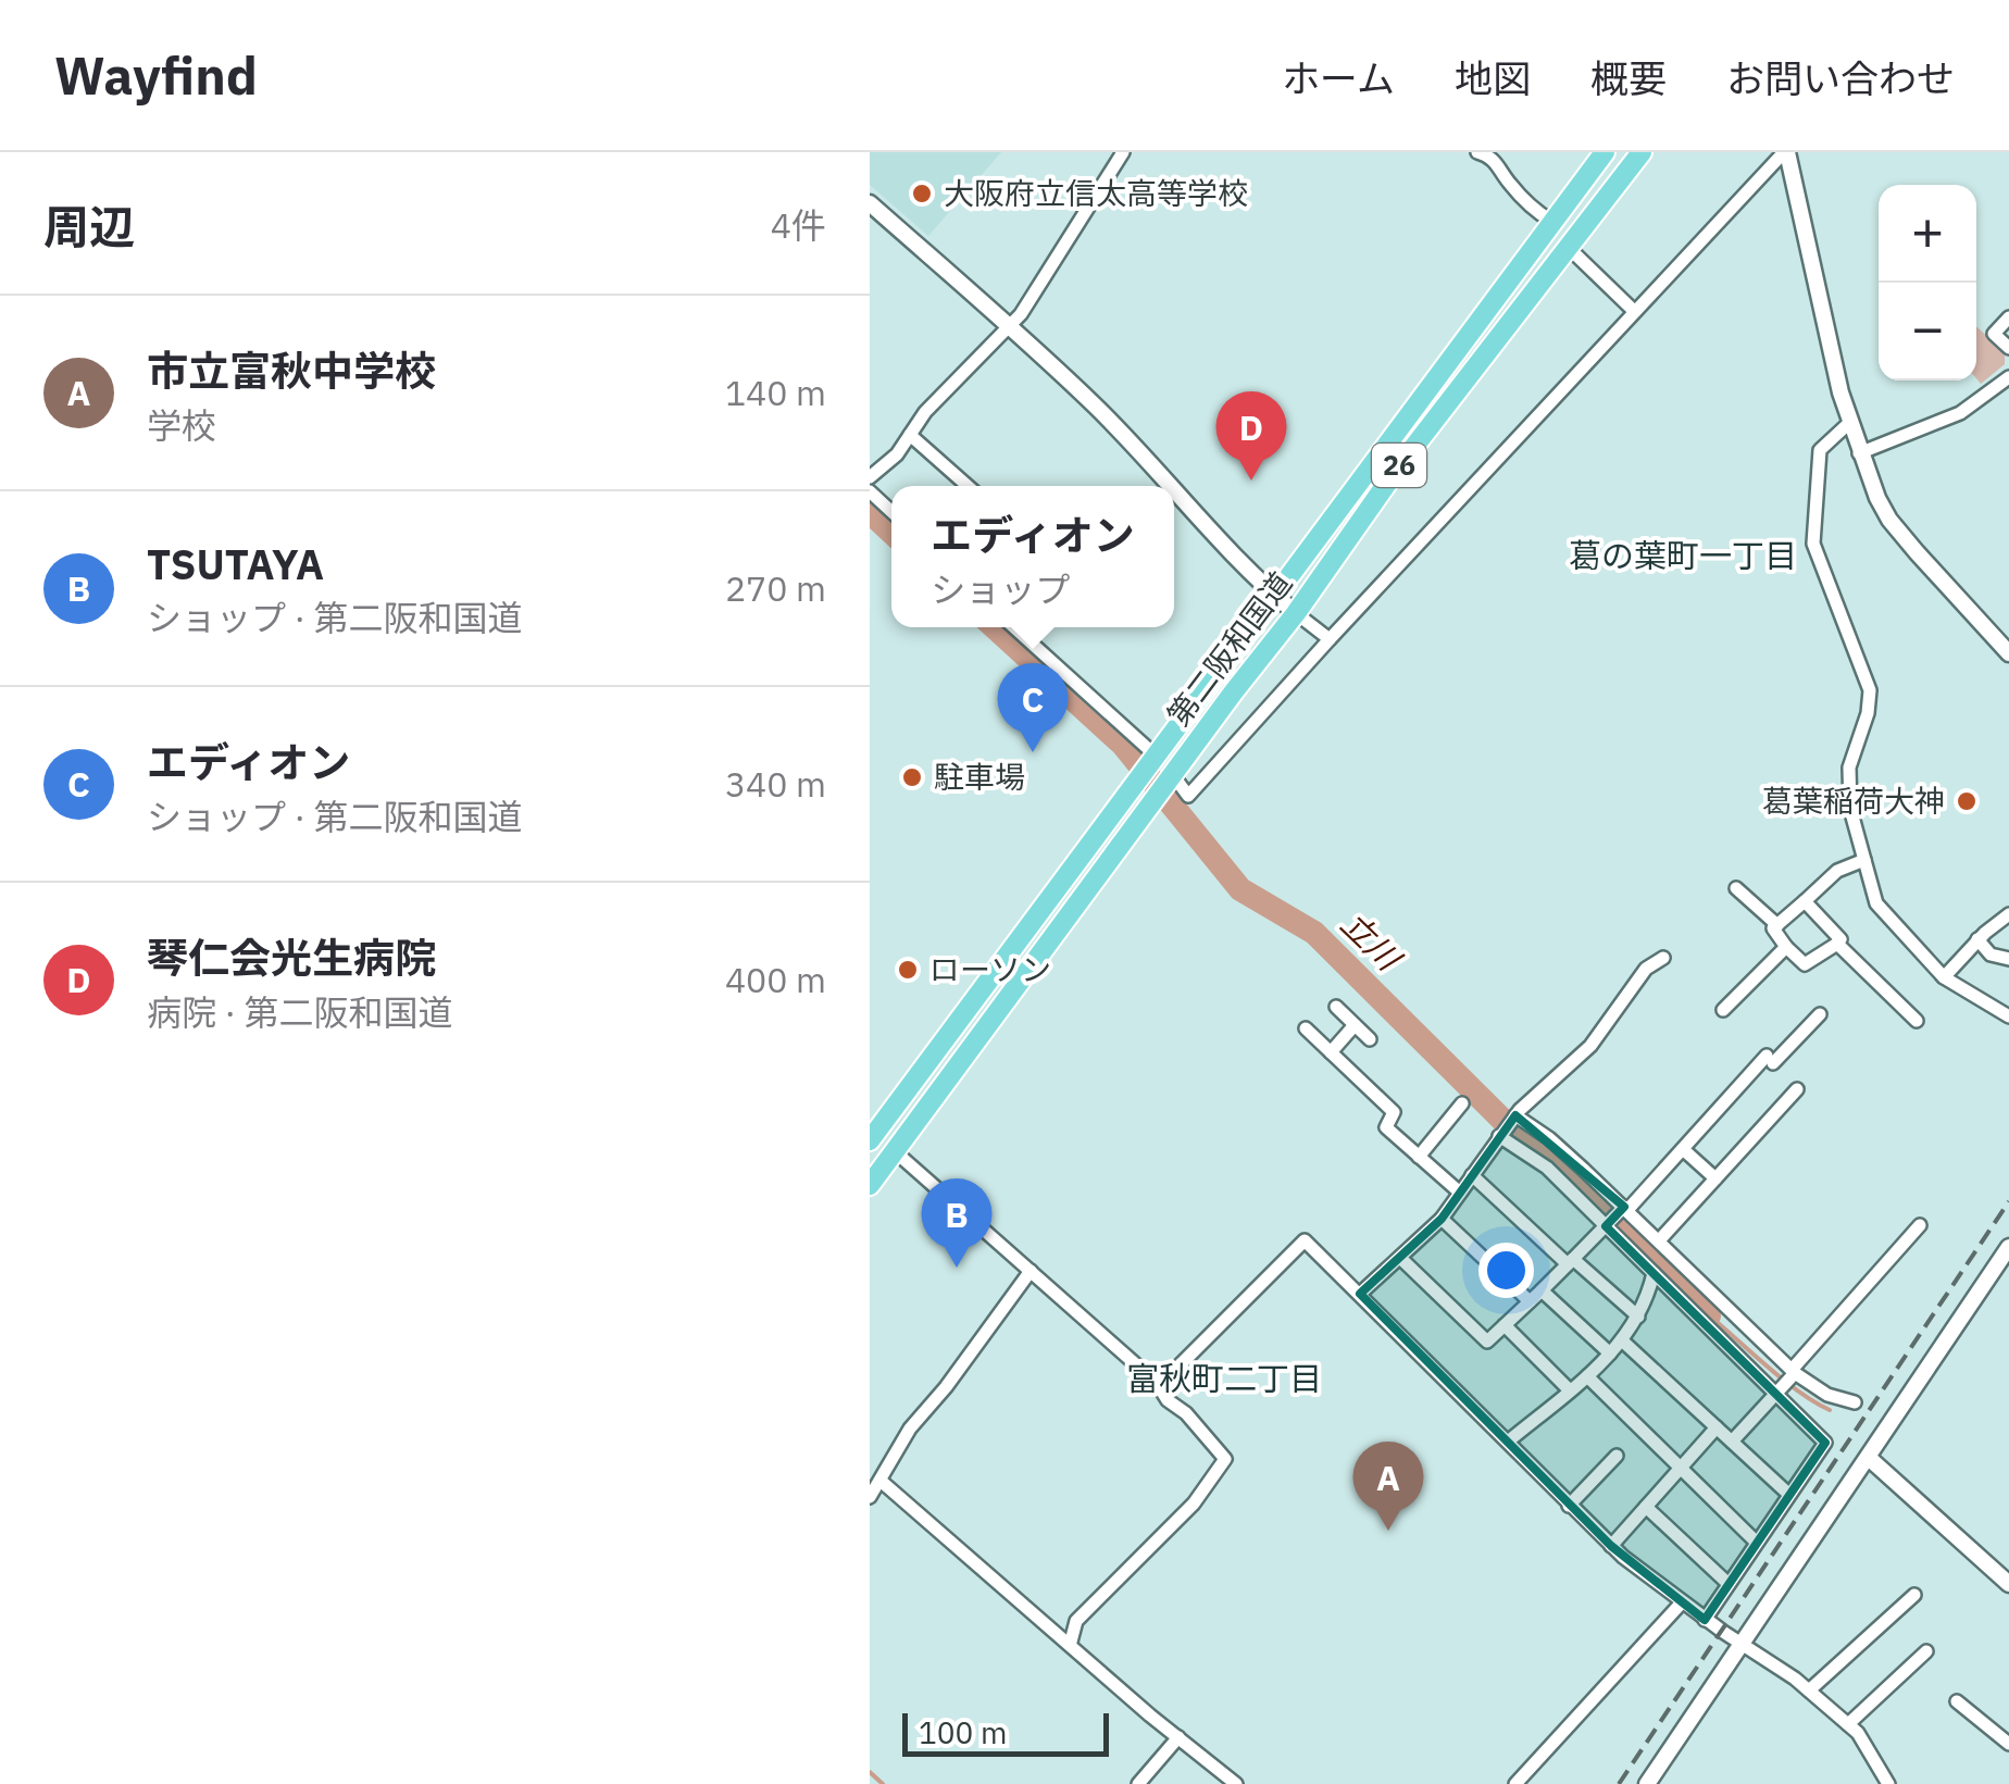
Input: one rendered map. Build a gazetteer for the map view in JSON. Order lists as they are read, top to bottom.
{
  "streets": {
    "highway": ["26", "第二阪和国道"]
  },
  "districts": ["葛の葉町一丁目", "富秋町二丁目"],
  "water": ["立川"],
  "places": [
    "大阪府立信太高等学校",
    "駐車場",
    "葛葉稲荷大神",
    "ローソン"
  ],
  "scale_bar": "100 m",
  "page": {
    "header": "Wayfind",
    "nav": [
      "ホーム",
      "地図",
      "概要",
      "お問い合わせ"
    ],
    "heading": ["周辺", "4件"],
    "map_buttons": ["+", "−"],
    "list": [
      {
        "mark": "A",
        "name": "市立富秋中学校",
        "note": "学校",
        "value": "140 m"
      },
      {
        "mark": "B",
        "name": "TSUTAYA",
        "note": "ショップ · 第二阪和国道",
        "value": "270 m"
      },
      {
        "mark": "C",
        "name": "エディオン",
        "note": "ショップ · 第二阪和国道",
        "value": "340 m"
      },
      {
        "mark": "D",
        "name": "琴仁会光生病院",
        "note": "病院 · 第二阪和国道",
        "value": "400 m"
      }
    ],
    "pins": [
      "D",
      "C",
      "B",
      "A"
    ],
    "popup": ["エディオン", "ショップ"],
    "scale": "100 m"
  }
}
